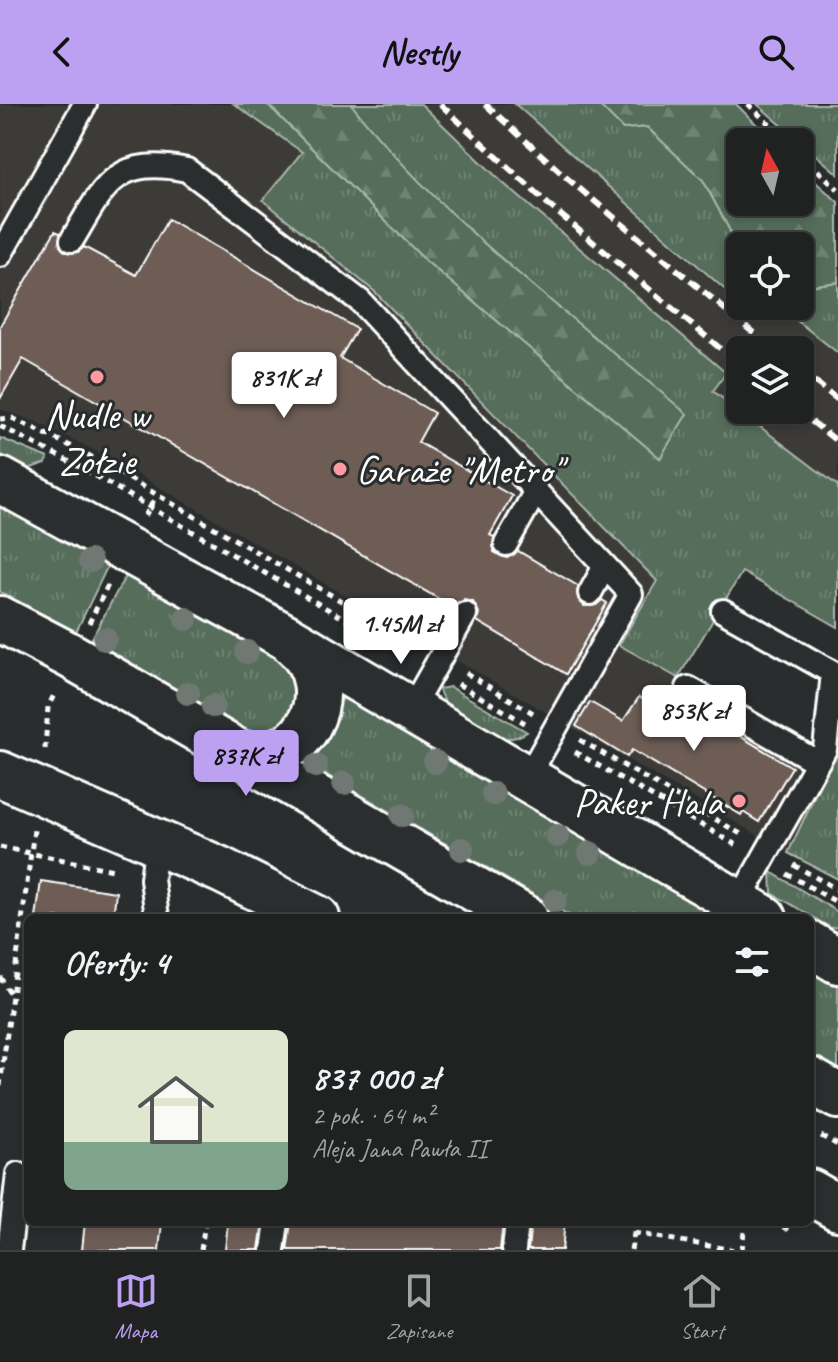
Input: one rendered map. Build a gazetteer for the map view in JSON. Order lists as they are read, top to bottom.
{
  "places": ["Nudle w Zołzie", "Garaże \"Metro\"", "Paker Hala"],
  "north": "top",
  "page": {
    "header": "Nestly",
    "price": [
      "831K zł",
      "1.45M zł",
      "853K zł",
      "837K zł"
    ],
    "heading": "Oferty: 4",
    "list": [
      {
        "name": "837 000 zł",
        "note": "2 pok. · 64 m² · Aleja Jana Pawła II"
      }
    ],
    "tabs": ["Mapa", "Zapisane", "Start"]
  }
}
